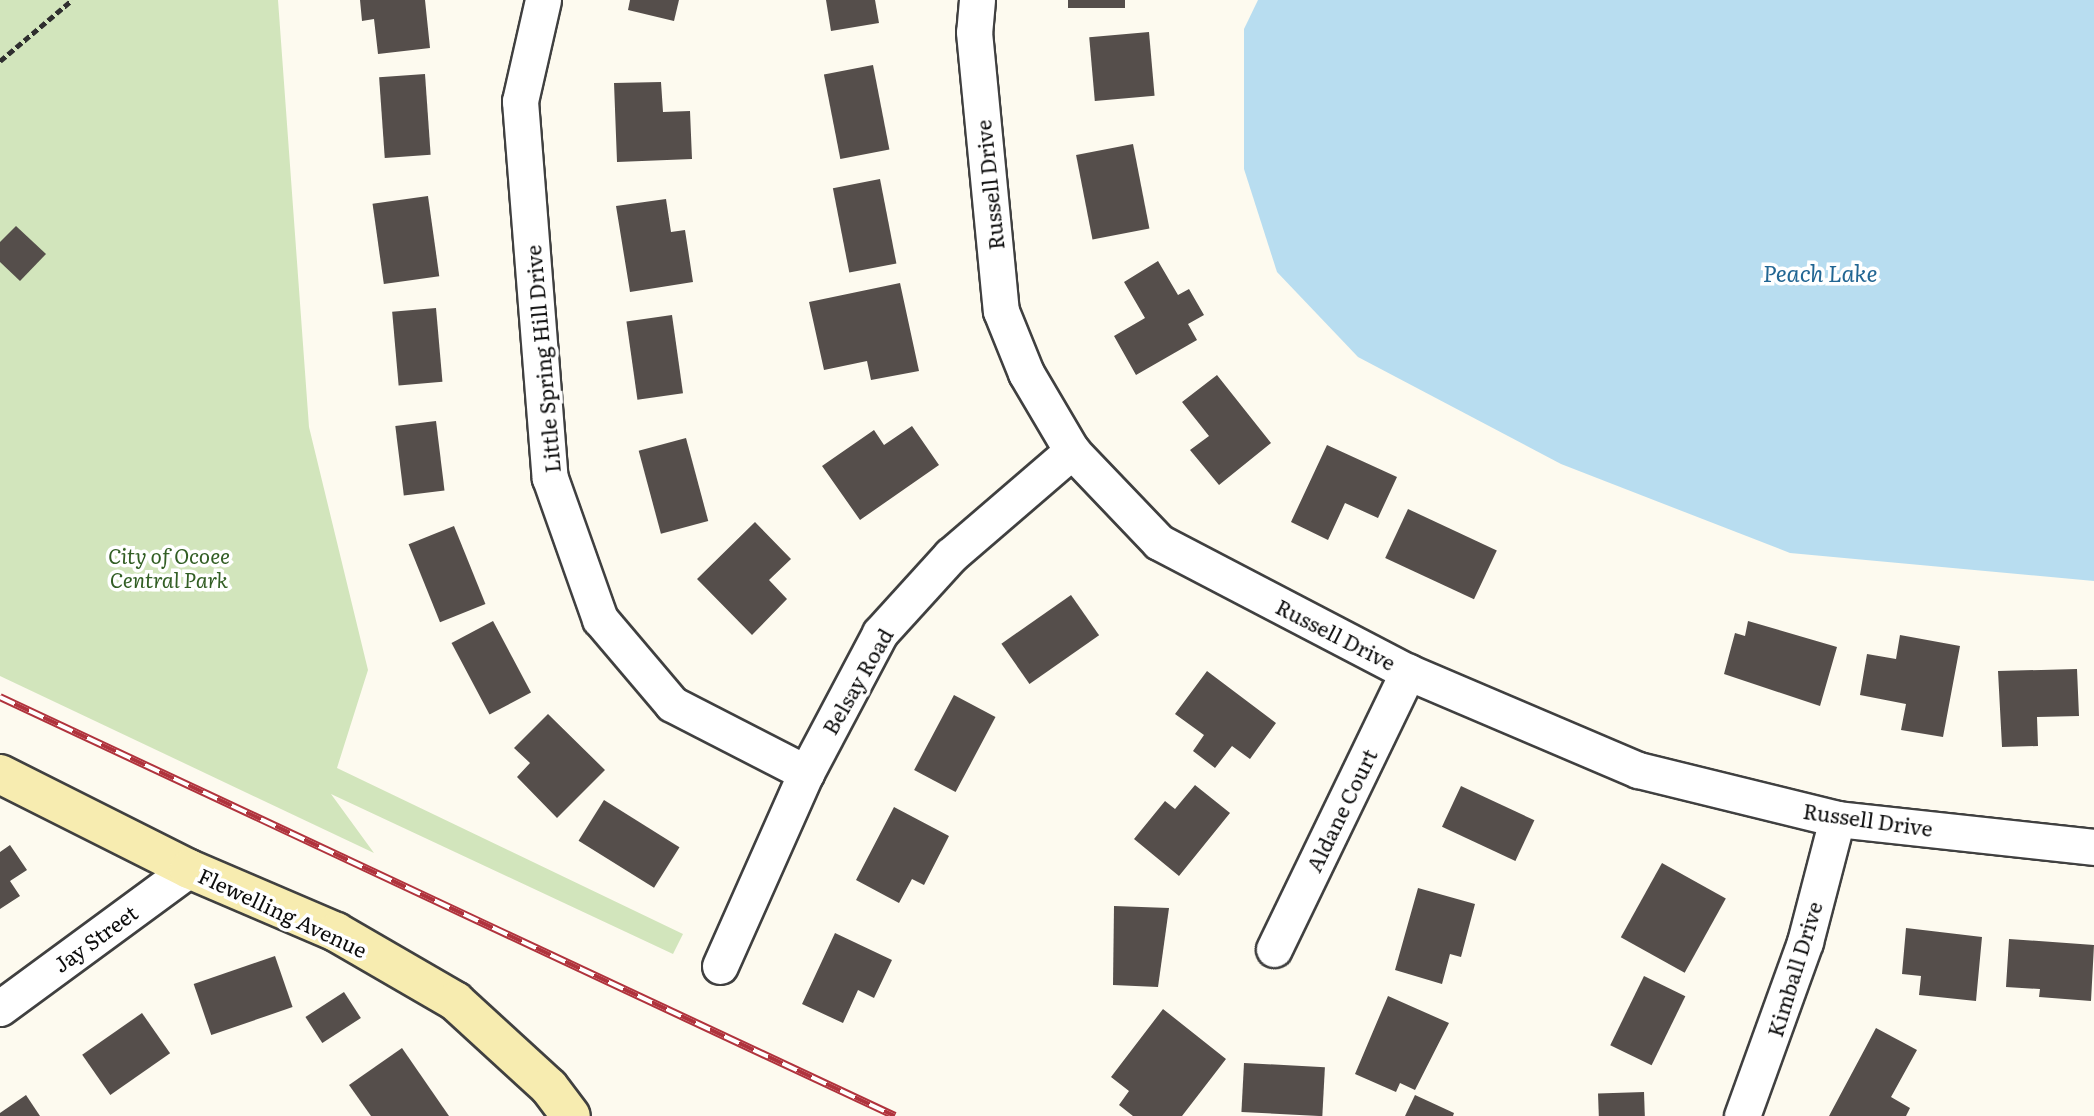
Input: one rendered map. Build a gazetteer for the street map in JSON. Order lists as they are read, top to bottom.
{
  "streets": {
    "street": [
      "Russell Drive",
      "Little Spring Hill Drive",
      "Belsay Road",
      "Aldane Court",
      "Flewelling Avenue",
      "Jay Street",
      "Kimball Drive"
    ]
  },
  "crossings": [
    ["Russell Drive", "Belsay Road"],
    ["Russell Drive", "Aldane Court"],
    ["Russell Drive", "Kimball Drive"],
    ["Little Spring Hill Drive", "Belsay Road"],
    ["Flewelling Avenue", "Jay Street"]
  ],
  "water": ["Peach Lake"],
  "parks": ["City of Ocoee Central Park"]
}
